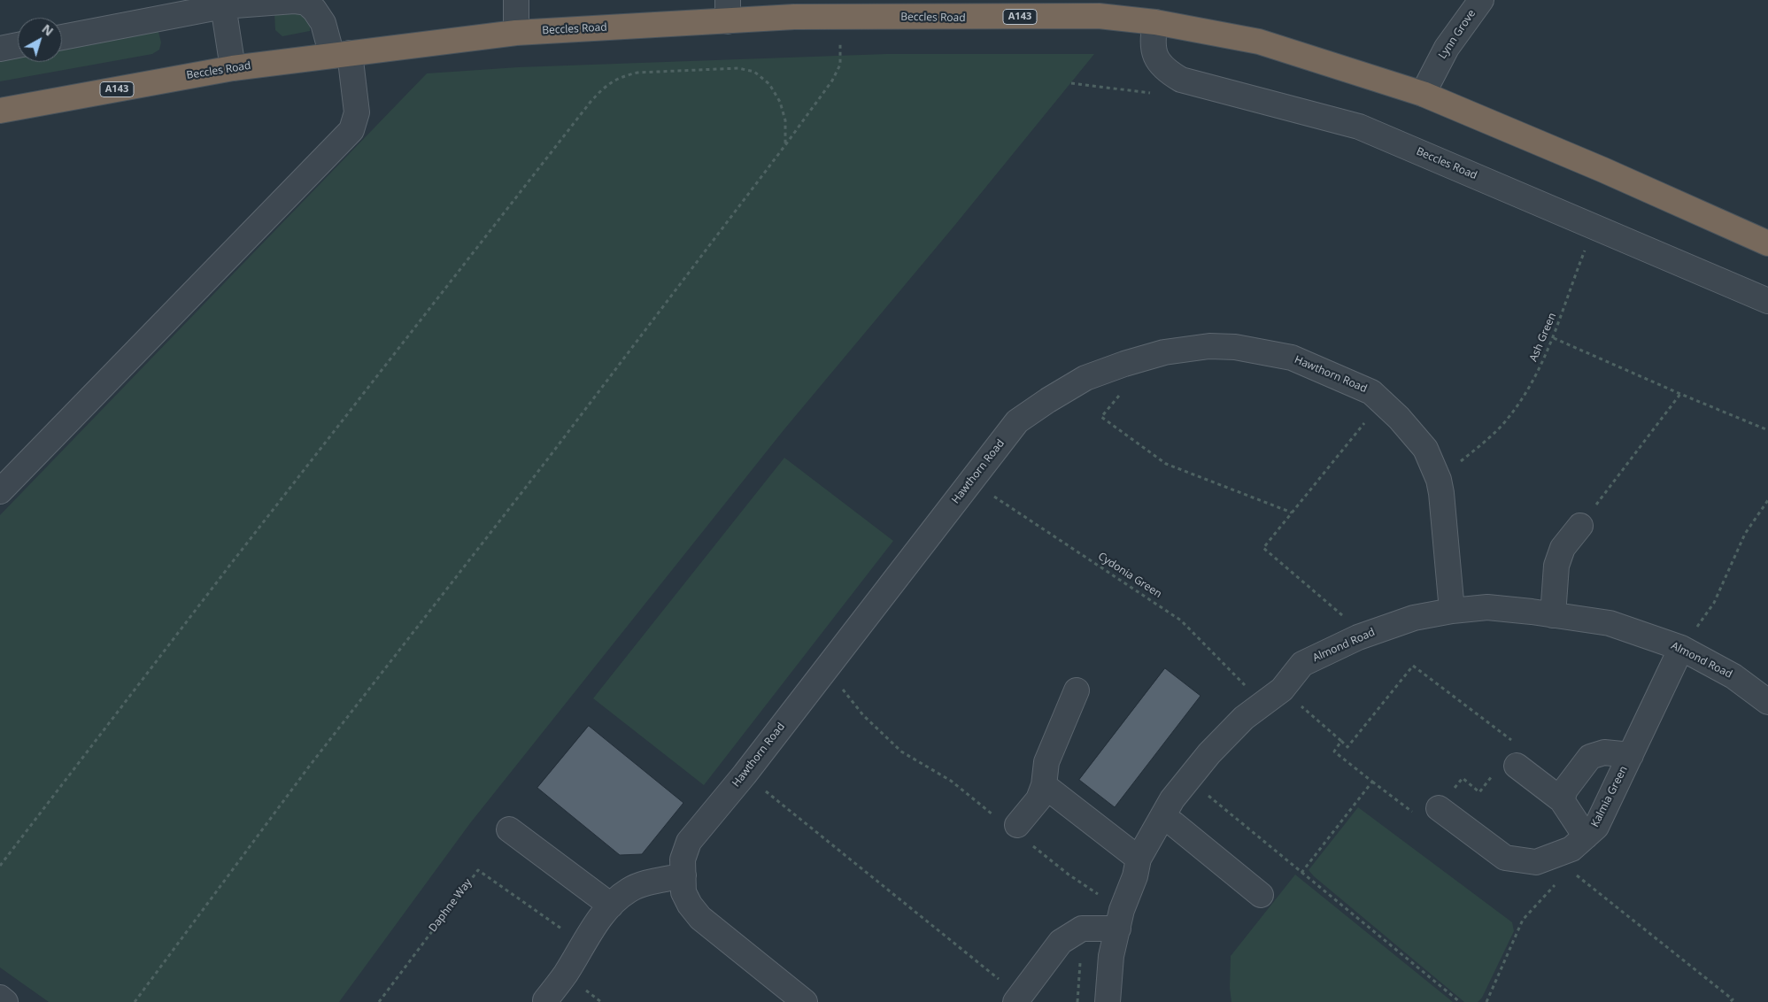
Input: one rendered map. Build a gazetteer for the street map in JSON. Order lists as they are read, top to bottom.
{
  "streets": {
    "highway": ["A143", "Beccles Road"],
    "street": [
      "Lynn Grove",
      "Hawthorn Road",
      "Almond Road",
      "Kalmia Green"
    ],
    "path": ["Ash Green", "Cydonia Green", "Daphne Way"]
  },
  "crossings": [
    ["Beccles Road", "Lynn Grove"],
    ["Beccles Road", "Ash Green"],
    ["Ash Green", "Hawthorn Road"],
    ["Hawthorn Road", "Cydonia Green"],
    ["Hawthorn Road", "Almond Road"],
    ["Cydonia Green", "Almond Road"],
    ["Almond Road", "Kalmia Green"]
  ],
  "north": "top right"
}
